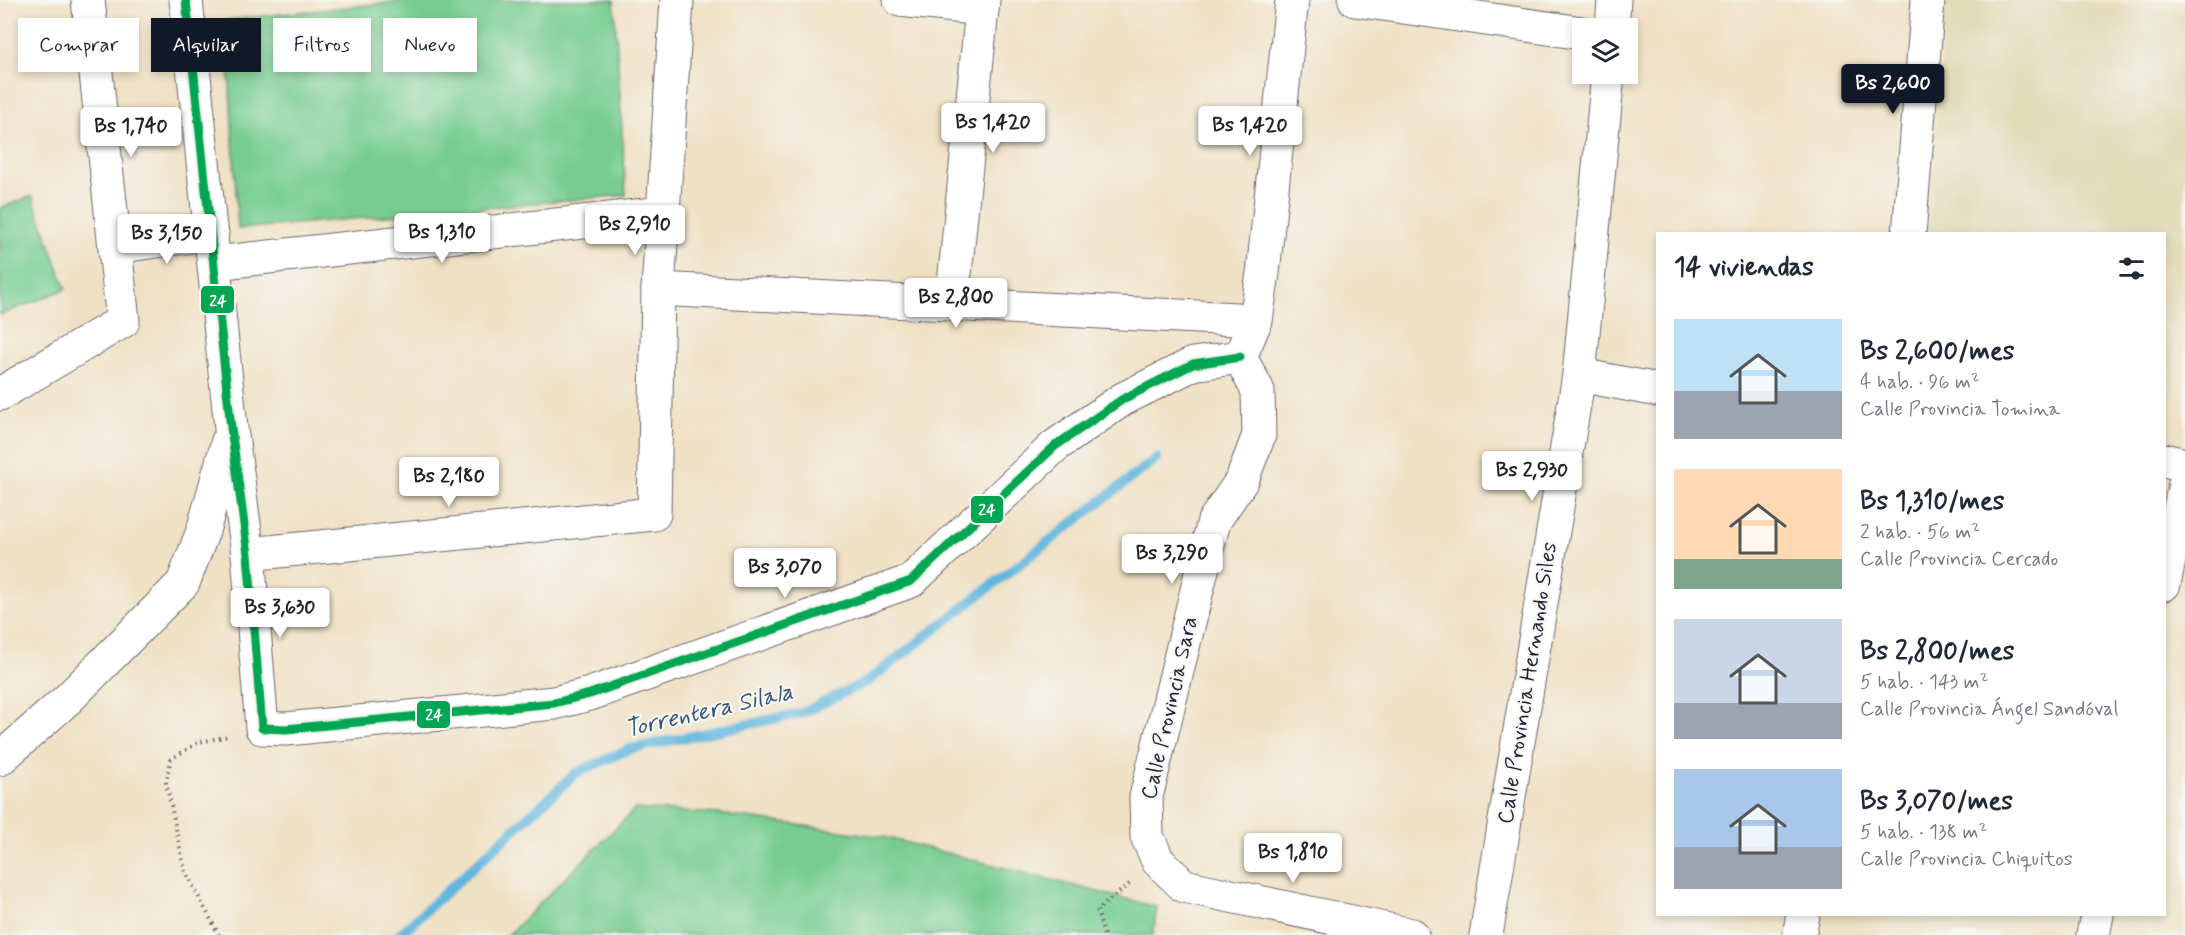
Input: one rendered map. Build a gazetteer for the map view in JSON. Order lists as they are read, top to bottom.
{
  "streets": {
    "street": ["Calle Provincia Hernando Siles", "Calle Provincia Sara"]
  },
  "water": ["Torrentera Silala"],
  "lines": ["transit line 24"],
  "page": {
    "chip": [
      "Comprar",
      "Alquilar",
      "Filtros",
      "Nuevo"
    ],
    "price": [
      "Bs 2,600",
      "Bs 1,420",
      "Bs 1,420",
      "Bs 1,740",
      "Bs 2,910",
      "Bs 1,310",
      "Bs 3,150",
      "Bs 2,800",
      "Bs 2,930",
      "Bs 2,180",
      "Bs 3,290",
      "Bs 3,070",
      "Bs 3,630",
      "Bs 1,810"
    ],
    "heading": "14 viviendas",
    "list": [
      {
        "name": "Bs 2,600/mes",
        "note": "4 hab. · 96 m² · Calle Provincia Tomina"
      },
      {
        "name": "Bs 1,310/mes",
        "note": "2 hab. · 56 m² · Calle Provincia Cercado"
      },
      {
        "name": "Bs 2,800/mes",
        "note": "5 hab. · 143 m² · Calle Provincia Ángel Sandóval"
      },
      {
        "name": "Bs 3,070/mes",
        "note": "5 hab. · 138 m² · Calle Provincia Chiquitos"
      }
    ]
  }
}
